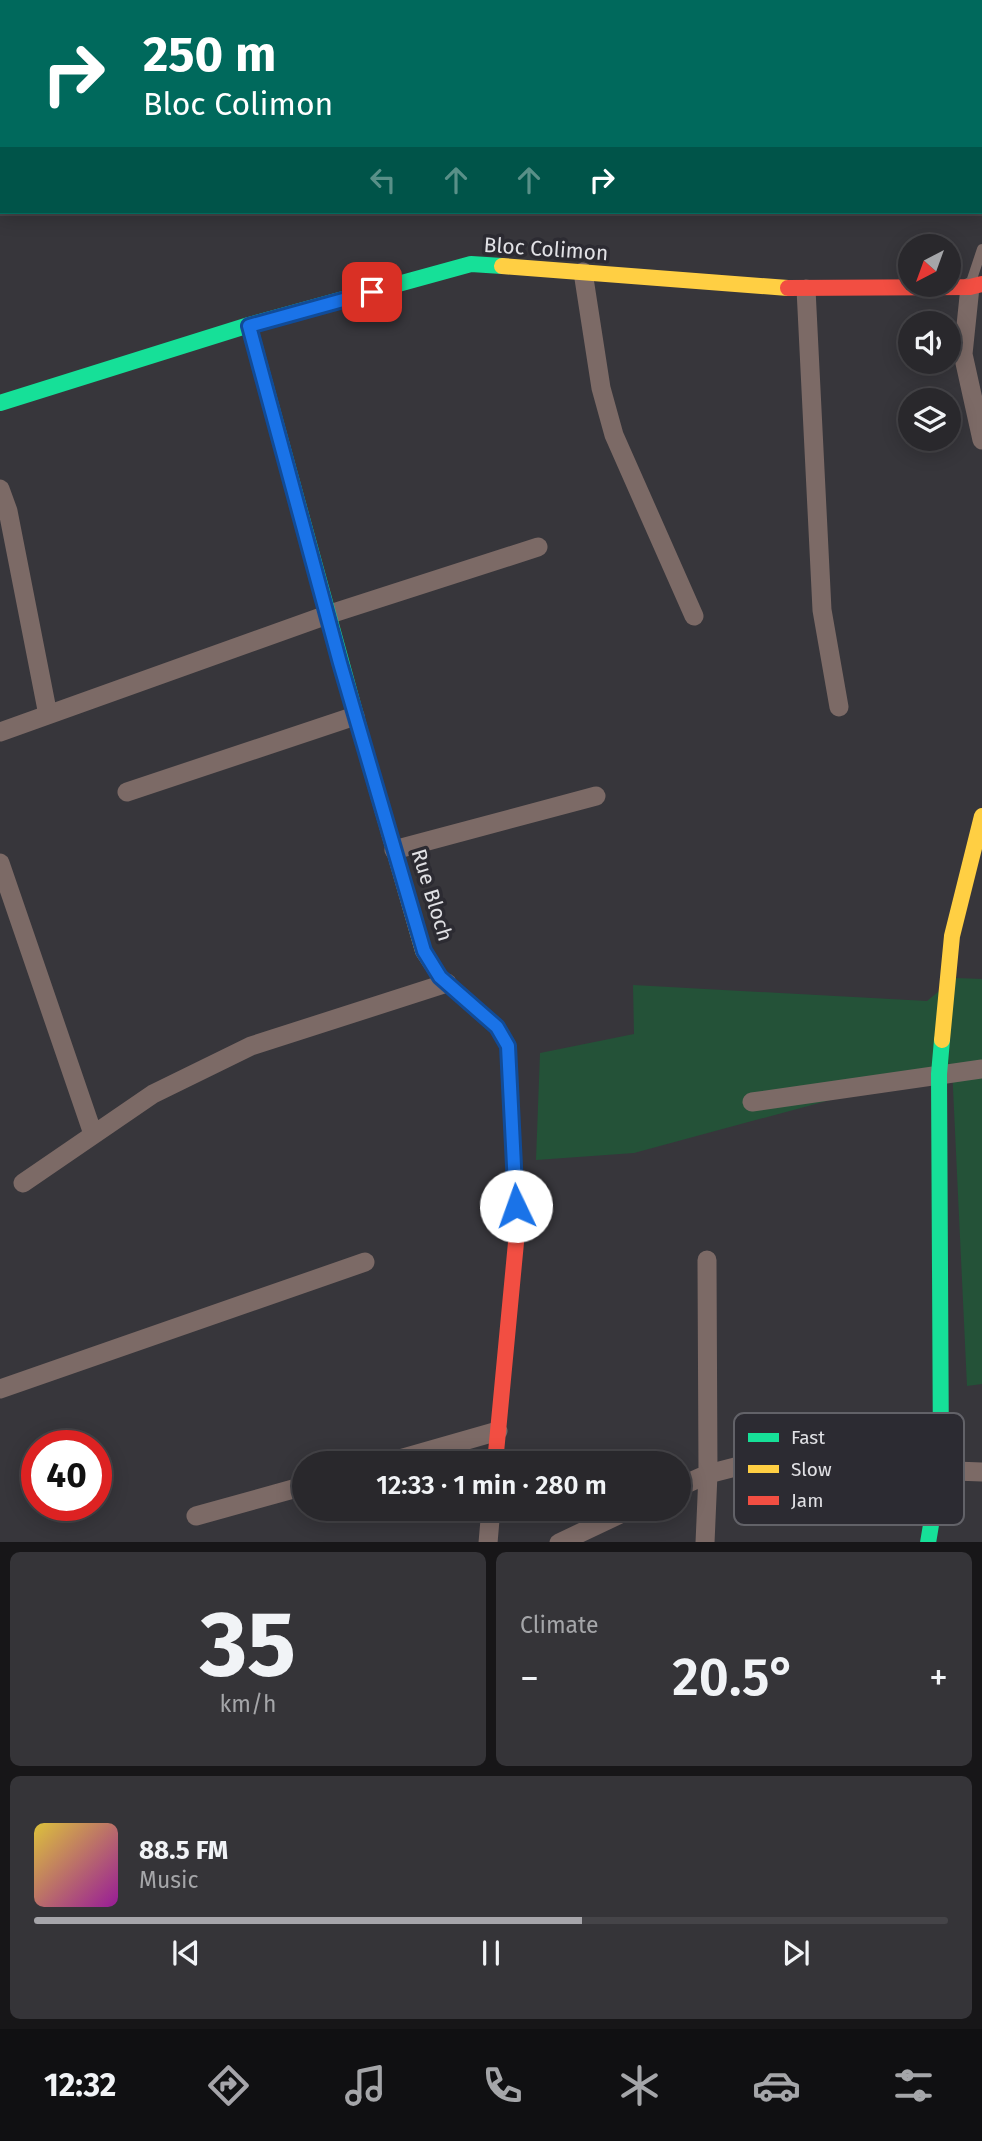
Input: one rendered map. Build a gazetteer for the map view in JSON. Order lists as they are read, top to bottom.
{
  "streets": {
    "street": ["Bloc Colimon", "Rue Bloch"]
  },
  "crossings": [
    ["Bloc Colimon", "Rue Bloch"]
  ],
  "legend": ["Fast", "Slow", "Jam"],
  "north": "bottom left",
  "page": {
    "turn": ["250 m", "Bloc Colimon"],
    "limit": "40",
    "trip": "12:33 · 1 min · 280 m",
    "tile": [
      ["35", "km/h"],
      "Climate"
    ],
    "heat": ["−", "20.5°", "+"],
    "song": ["88.5 FM", "Music"],
    "tabs": "12:32"
  }
}
